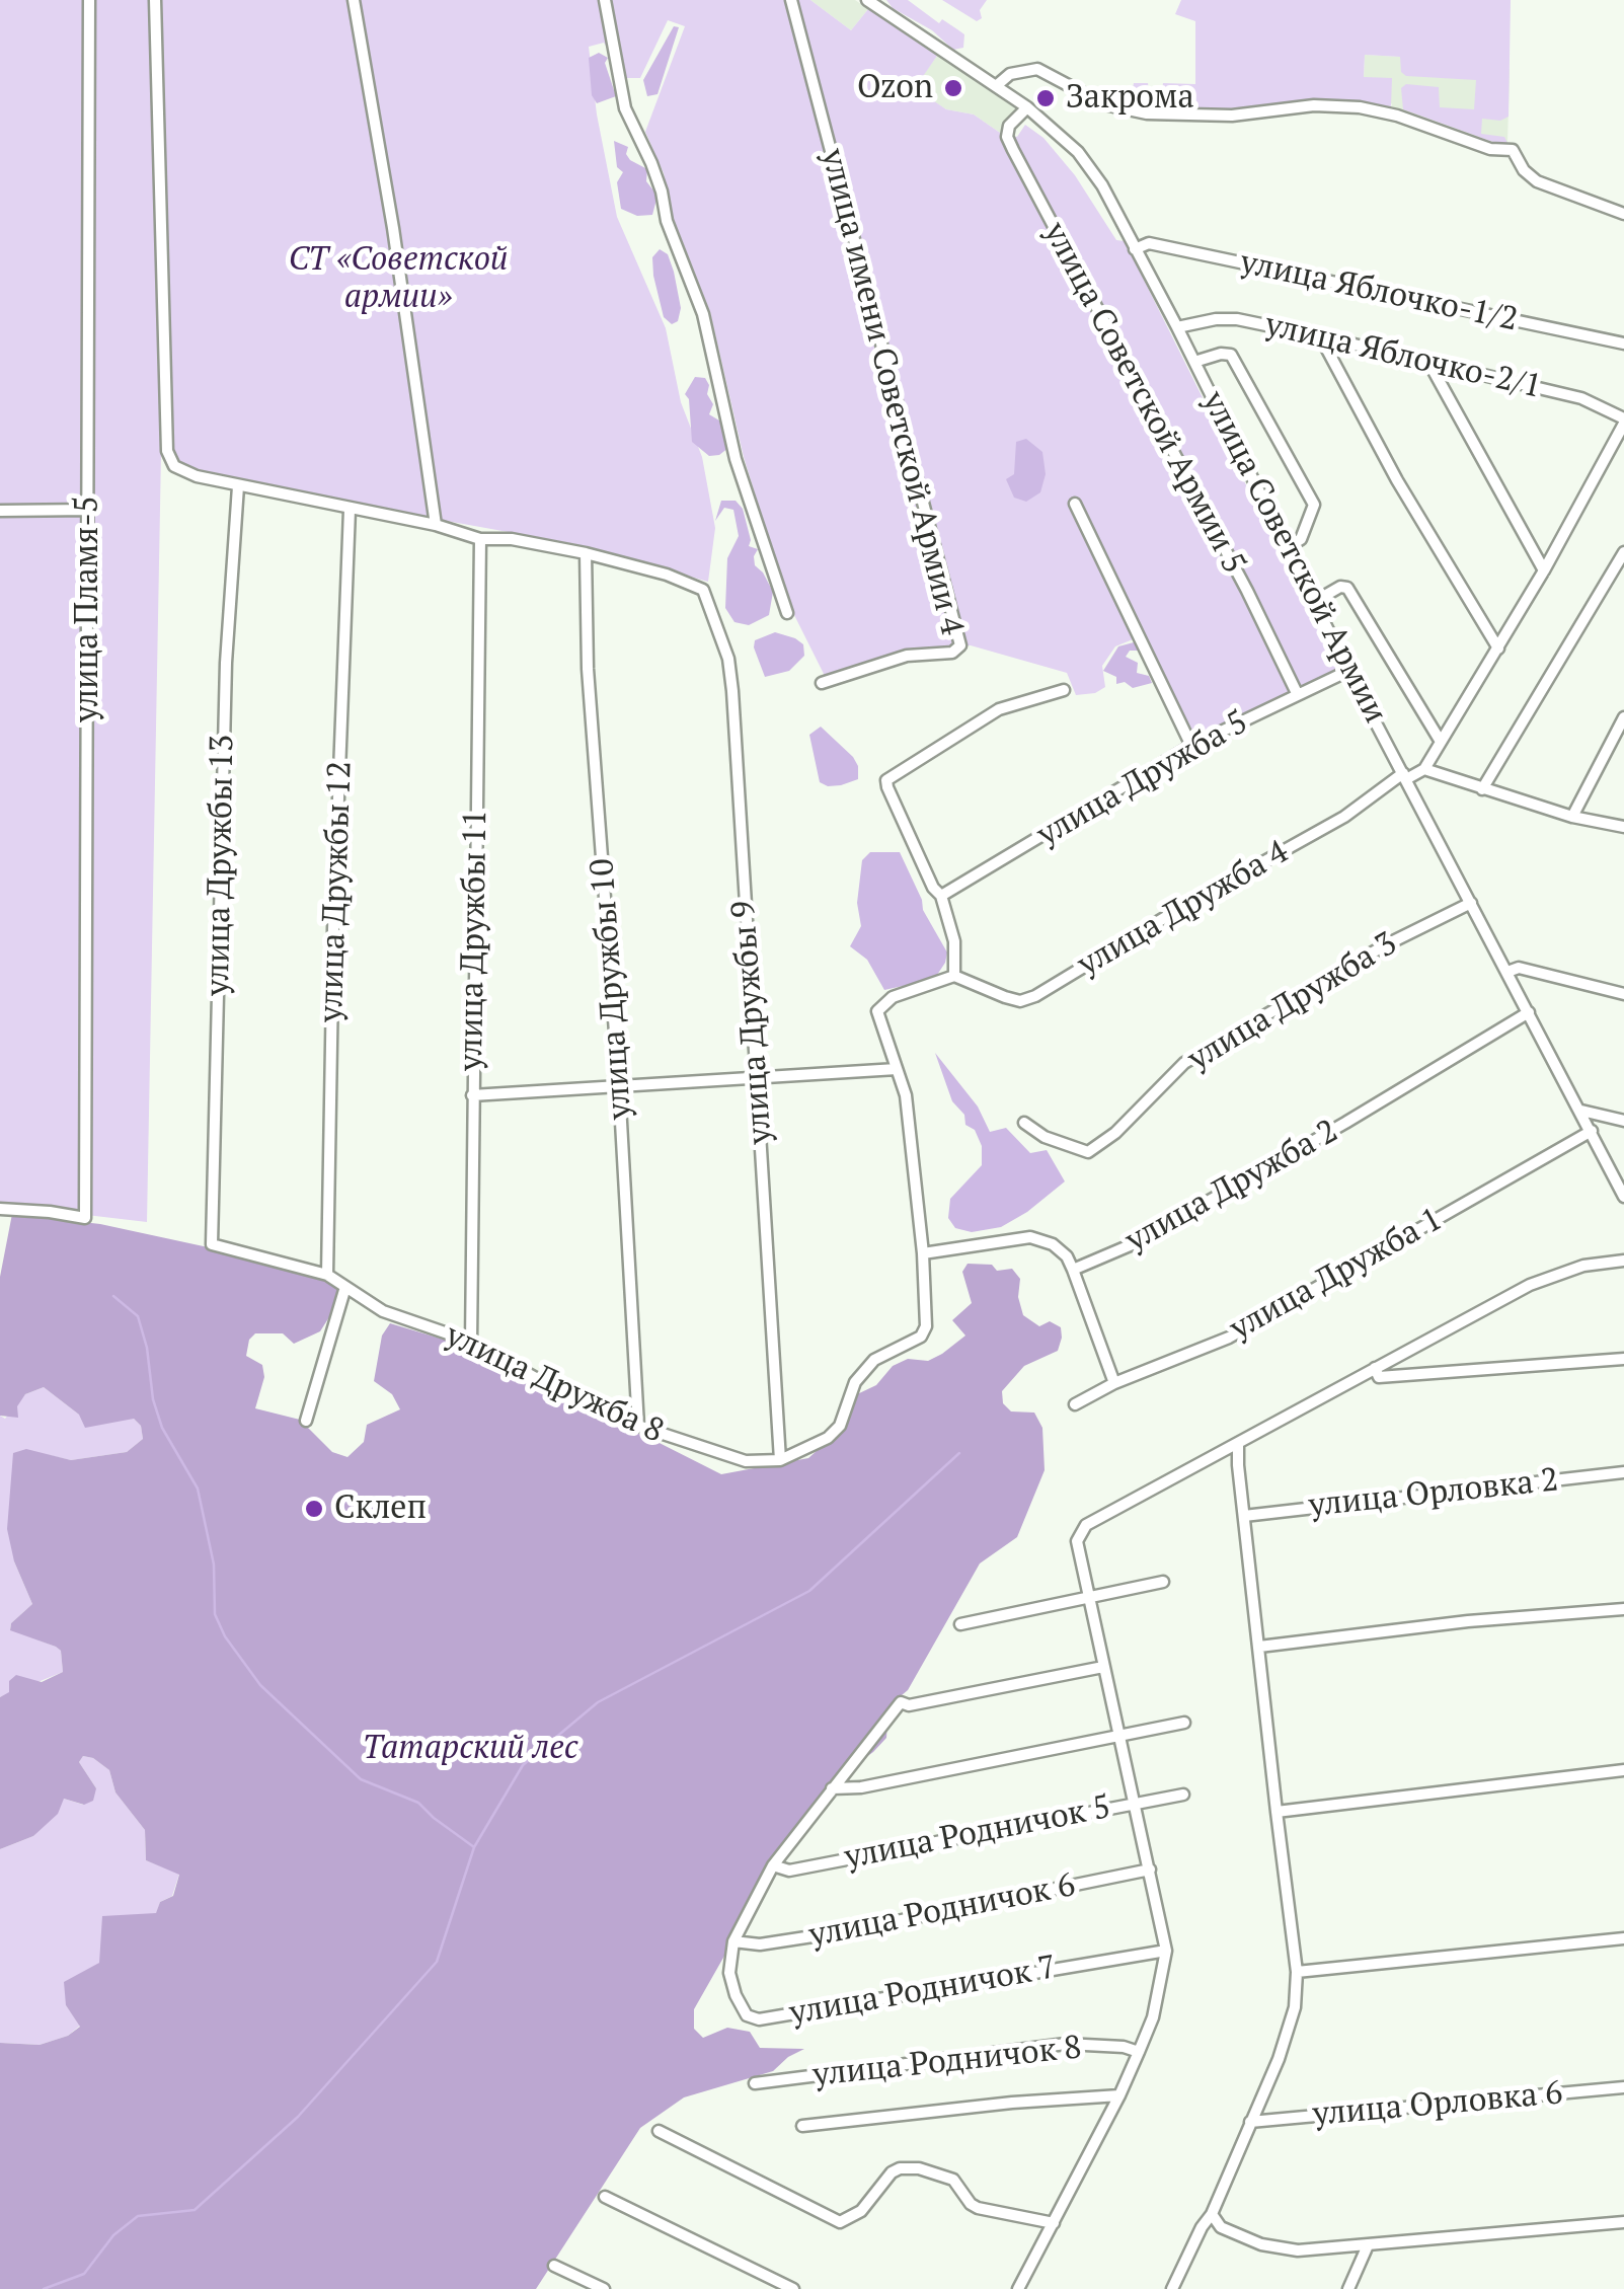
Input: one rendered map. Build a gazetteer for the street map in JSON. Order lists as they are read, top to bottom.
{
  "streets": {
    "street": [
      "улица Яблочко-1/2",
      "улица Яблочко-2/1",
      "улица имени Советской Армии 4",
      "улица Советской Армии 5",
      "улица Советской Армии",
      "улица Пламя-5",
      "улица Дружба 5",
      "улица Дружбы 13",
      "улица Дружбы 12",
      "улица Дружба 4",
      "улица Дружбы 11",
      "улица Дружбы 10",
      "улица Дружба 3",
      "улица Дружбы 9",
      "улица Дружба 2",
      "улица Дружба 1",
      "улица Дружба 8",
      "улица Орловка 2",
      "улица Родничок 5",
      "улица Родничок 6",
      "улица Родничок 7",
      "улица Родничок 8",
      "улица Орловка 6"
    ]
  },
  "crossings": [
    ["улица Яблочко-1/2", "улица Советской Армии"],
    ["улица Яблочко-2/1", "улица Советской Армии"],
    ["улица Советской Армии 5", "улица Советской Армии"],
    ["улица Советской Армии 5", "улица Дружба 5"],
    ["улица Советской Армии", "улица Дружба 5"],
    ["улица Советской Армии", "улица Дружба 4"],
    ["улица Советской Армии", "улица Дружба 3"],
    ["улица Советской Армии", "улица Дружба 2"],
    ["улица Советской Армии", "улица Дружба 1"],
    ["улица Дружбы 13", "улица Дружба 8"],
    ["улица Дружбы 12", "улица Дружба 8"],
    ["улица Дружба 4", "улица Дружба 8"],
    ["улица Дружбы 11", "улица Дружба 8"],
    ["улица Дружбы 10", "улица Дружбы 9"],
    ["улица Дружбы 10", "улица Дружба 8"],
    ["улица Дружбы 9", "улица Дружба 8"],
    ["улица Родничок 5", "улица Родничок 7"],
    ["улица Родничок 6", "улица Родничок 7"]
  ],
  "parks": ["СТ «Советской армии»", "Татарский лес"],
  "places": ["Ozon", "Закрома", "Склеп"]
}
